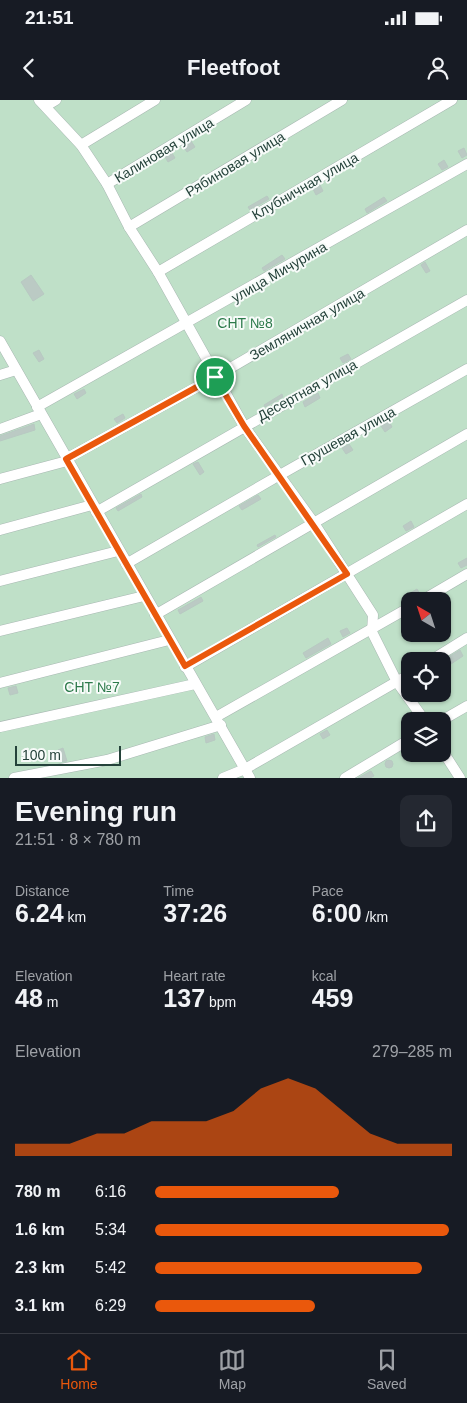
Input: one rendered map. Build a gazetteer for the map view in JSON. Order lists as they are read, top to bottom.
{
  "streets": {
    "street": [
      "Калиновая улица",
      "Рябиновая улица",
      "Клубничная улица",
      "улица Мичурина",
      "Земляничная улица",
      "Десертная улица",
      "Грушевая улица"
    ]
  },
  "parks": ["СНТ №8", "СНТ №7"],
  "scale_bar": "100 m",
  "north": "top left",
  "page": {
    "status": "21:51",
    "header": "Fleetfoot",
    "scale": "100 m",
    "heading": ["Evening run", "21:51 · 8 × 780 m"],
    "stats": [
      ["Distance", "6.24 km"],
      ["Time", "37:26"],
      ["Pace", "6:00 /km"],
      ["Elevation", "48 m"],
      ["Heart rate", "137 bpm"],
      ["kcal", "459"]
    ],
    "chart": ["Elevation", "279–285 m"],
    "list": [
      {
        "name": "780 m",
        "note": "6:16"
      },
      {
        "name": "1.6 km",
        "note": "5:34"
      },
      {
        "name": "2.3 km",
        "note": "5:42"
      },
      {
        "name": "3.1 km",
        "note": "6:29"
      }
    ],
    "tabs": ["Home", "Map", "Saved"]
  }
}
